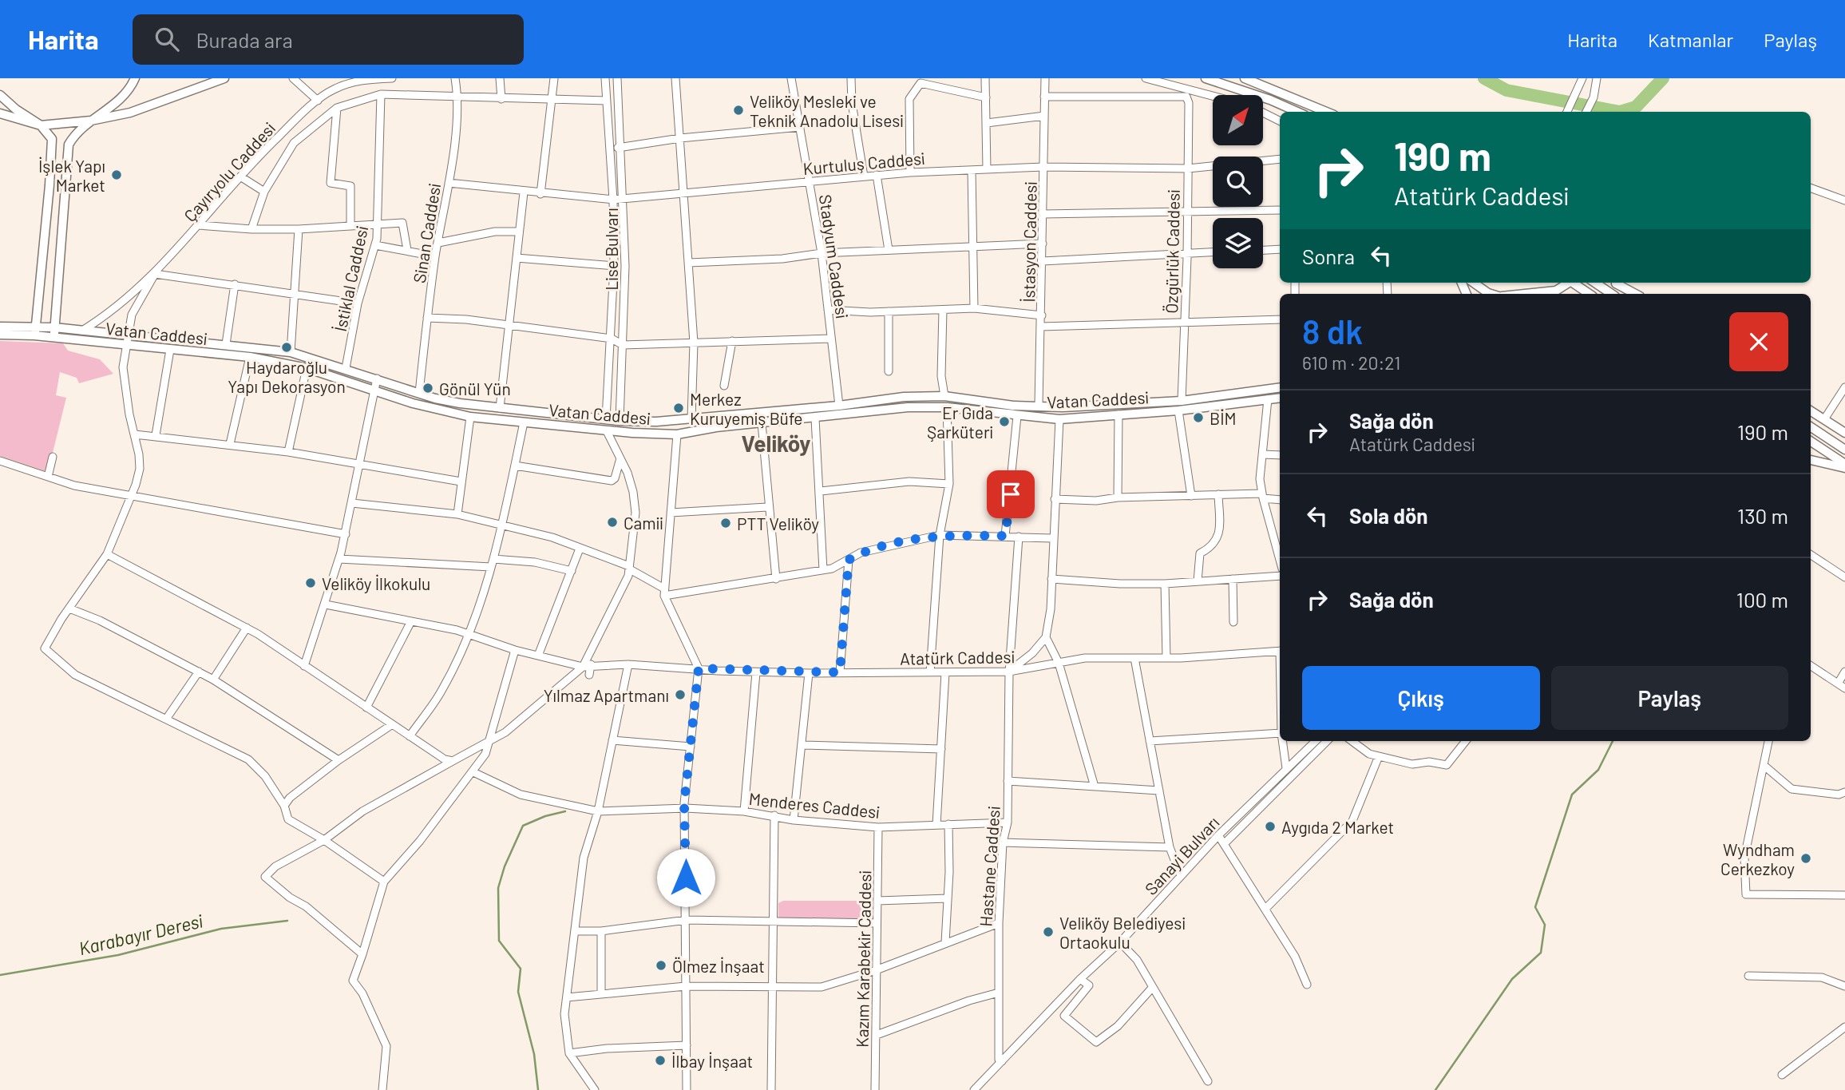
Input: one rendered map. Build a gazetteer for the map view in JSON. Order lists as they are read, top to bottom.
{
  "streets": {
    "main road": ["Vatan Caddesi"],
    "street": [
      "Kurtuluş Caddesi",
      "Çayıryolu Caddesi",
      "Sinan Caddesi",
      "İstasyon Caddesi",
      "Lise Bulvarı",
      "Özgürlük Caddesi",
      "Stadyum Caddesi",
      "İstiklal Caddesi",
      "Atatürk Caddesi",
      "Menderes Caddesi",
      "Sanayi Bulvarı",
      "Hastane Caddesi",
      "Kazım Karabekir Caddesi"
    ]
  },
  "crossings": [
    ["Kurtuluş Caddesi", "Sinan Caddesi"],
    ["Kurtuluş Caddesi", "İstasyon Caddesi"],
    ["Kurtuluş Caddesi", "Lise Bulvarı"],
    ["Kurtuluş Caddesi", "Özgürlük Caddesi"],
    ["Kurtuluş Caddesi", "Stadyum Caddesi"],
    ["Sinan Caddesi", "Vatan Caddesi"],
    ["İstasyon Caddesi", "Özgürlük Caddesi"],
    ["İstasyon Caddesi", "Vatan Caddesi"],
    ["Lise Bulvarı", "Vatan Caddesi"],
    ["Özgürlük Caddesi", "Vatan Caddesi"],
    ["Stadyum Caddesi", "Vatan Caddesi"],
    ["İstiklal Caddesi", "Vatan Caddesi"],
    ["Atatürk Caddesi", "Hastane Caddesi"],
    ["Menderes Caddesi", "Hastane Caddesi"],
    ["Menderes Caddesi", "Kazım Karabekir Caddesi"],
    ["Sanayi Bulvarı", "Hastane Caddesi"]
  ],
  "districts": ["Veliköy"],
  "water": ["Karabayır Deresi"],
  "places": [
    "Veliköy Mesleki ve Teknik Anadolu Lisesi",
    "İşlek Yapı Market",
    "Haydaroğlu Yapı Dekorasyon",
    "Gönül Yün",
    "Merkez Kuruyemiş Büfe",
    "BİM",
    "Er Gıda Şarküteri",
    "Camii",
    "PTT Veliköy",
    "Veliköy İlkokulu",
    "Yılmaz Apartmanı",
    "Aygıda 2 Market",
    "Wyndham Cerkezkoy",
    "Veliköy Belediyesi Ortaokulu",
    "Ölmez İnşaat",
    "İlbay İnşaat"
  ],
  "north": "top right",
  "page": {
    "header": "Harita",
    "search": "Burada ara",
    "nav": ["Harita", "Katmanlar", "Paylaş"],
    "turn": ["190 m", "Atatürk Caddesi"],
    "then": "Sonra",
    "heading": ["8 dk", "610 m · 20:21"],
    "list": [
      {
        "name": "Sağa dön",
        "note": "Atatürk Caddesi",
        "value": "190 m"
      },
      {
        "name": "Sola dön",
        "value": "130 m"
      },
      {
        "name": "Sağa dön",
        "value": "100 m"
      }
    ],
    "buttons": ["Çıkış", "Paylaş"]
  }
}
